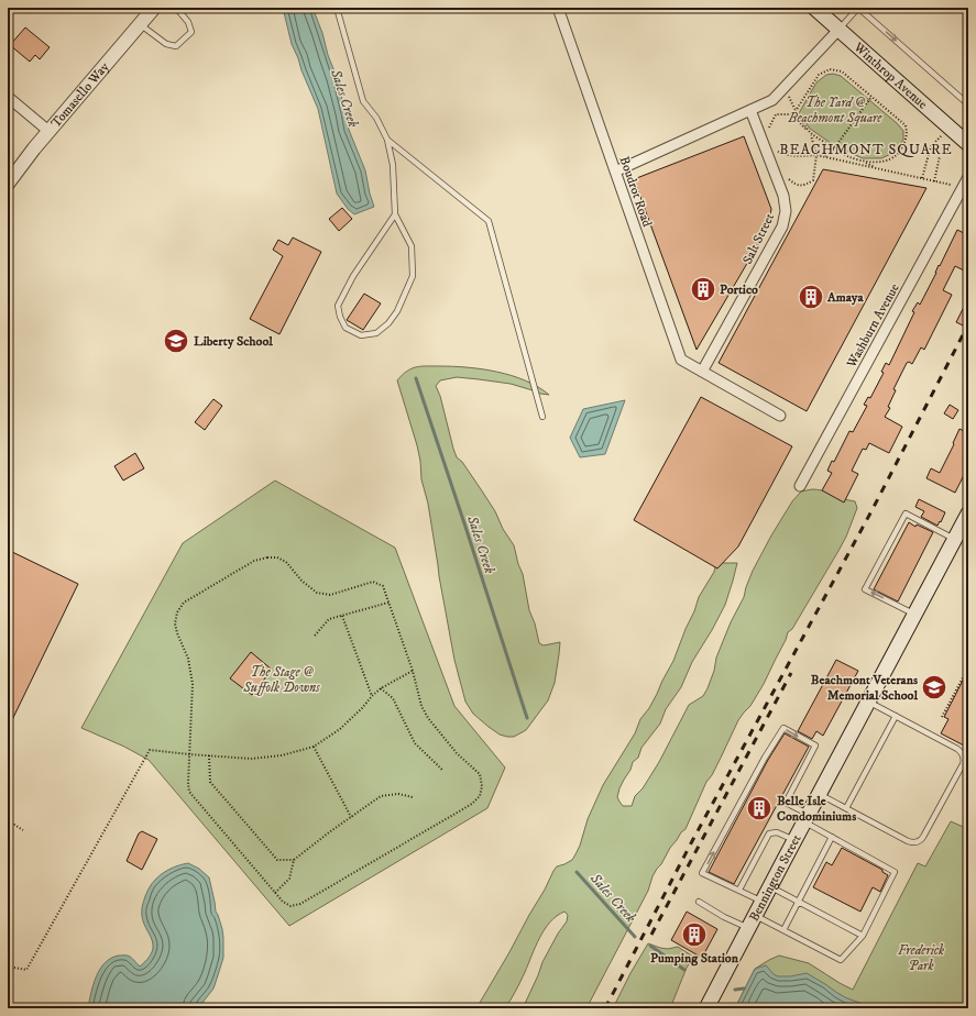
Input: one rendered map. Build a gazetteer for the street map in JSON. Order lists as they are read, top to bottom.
{
  "streets": {
    "main road": ["Winthrop Avenue", "Bennington Street"],
    "street": [
      "Tomasello Way",
      "Boudrot Road",
      "Salt Street",
      "Washburn Avenue"
    ]
  },
  "crossings": [
    ["Boudrot Road", "Salt Street"]
  ],
  "districts": ["BEACHMONT SQUARE"],
  "water": ["Sales Creek"],
  "parks": ["The Yard @ Beachmont Square", "The Stage @ Suffolk Downs", "Frederick Park"],
  "places": {
    "building": [
      "Portico",
      "Amaya",
      "Belle Isle Condominiums",
      "Pumping Station"
    ],
    "school or university": ["Liberty School", "Beachmont Veterans Memorial School"]
  }
}
